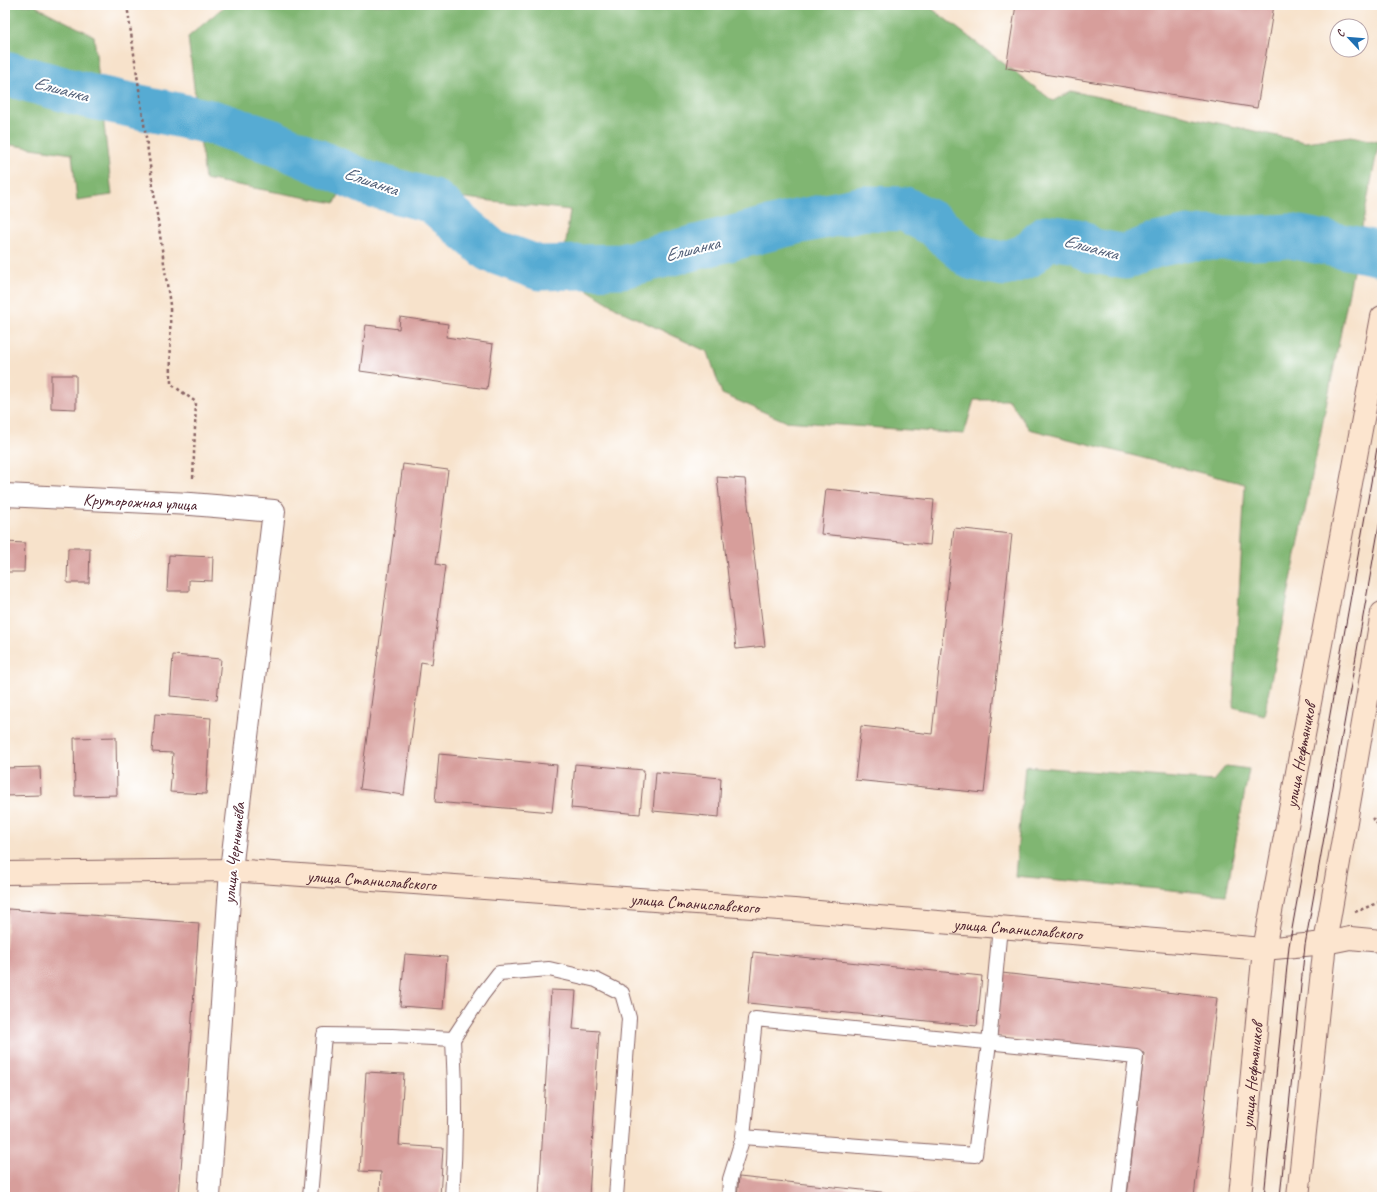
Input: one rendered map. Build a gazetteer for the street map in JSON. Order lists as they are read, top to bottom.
{
  "streets": {
    "main road": ["улица Нефтяников", "улица Станиславского"],
    "street": ["Круторожная улица", "улица Чернышёва"]
  },
  "crossings": [
    ["Круторожная улица", "улица Чернышёва"],
    ["улица Нефтяников", "улица Станиславского"],
    ["улица Чернышёва", "улица Станиславского"]
  ],
  "water": ["Елшанка"],
  "north": "top left"
}
